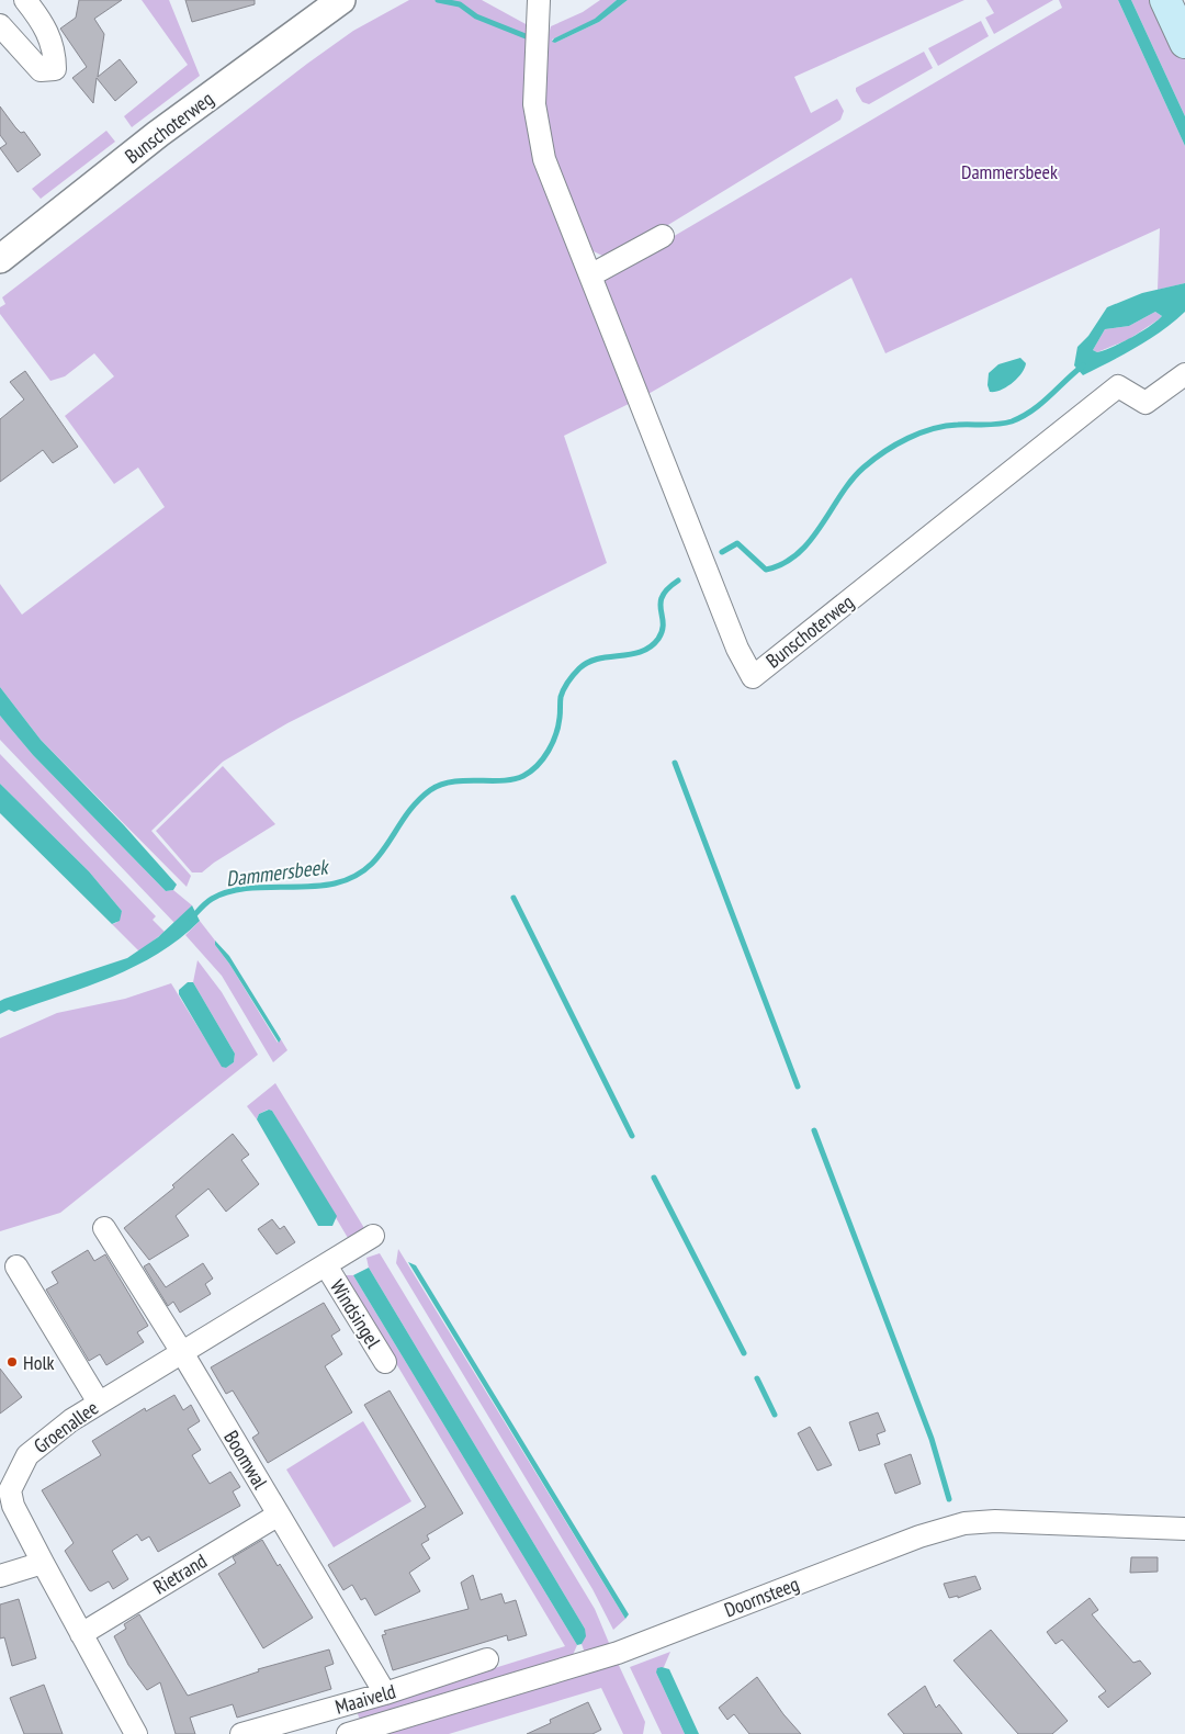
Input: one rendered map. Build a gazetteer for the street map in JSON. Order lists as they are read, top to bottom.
{
  "streets": {
    "street": [
      "Bunschoterweg",
      "Windsingel",
      "Groenallee",
      "Boomwal",
      "Rietrand",
      "Doornsteeg",
      "Maaiveld"
    ]
  },
  "crossings": [
    ["Windsingel", "Groenallee"],
    ["Groenallee", "Boomwal"],
    ["Groenallee", "Rietrand"],
    ["Boomwal", "Rietrand"],
    ["Boomwal", "Maaiveld"]
  ],
  "water": ["Dammersbeek"],
  "parks": ["Dammersbeek"],
  "places": ["Holk"]
}
